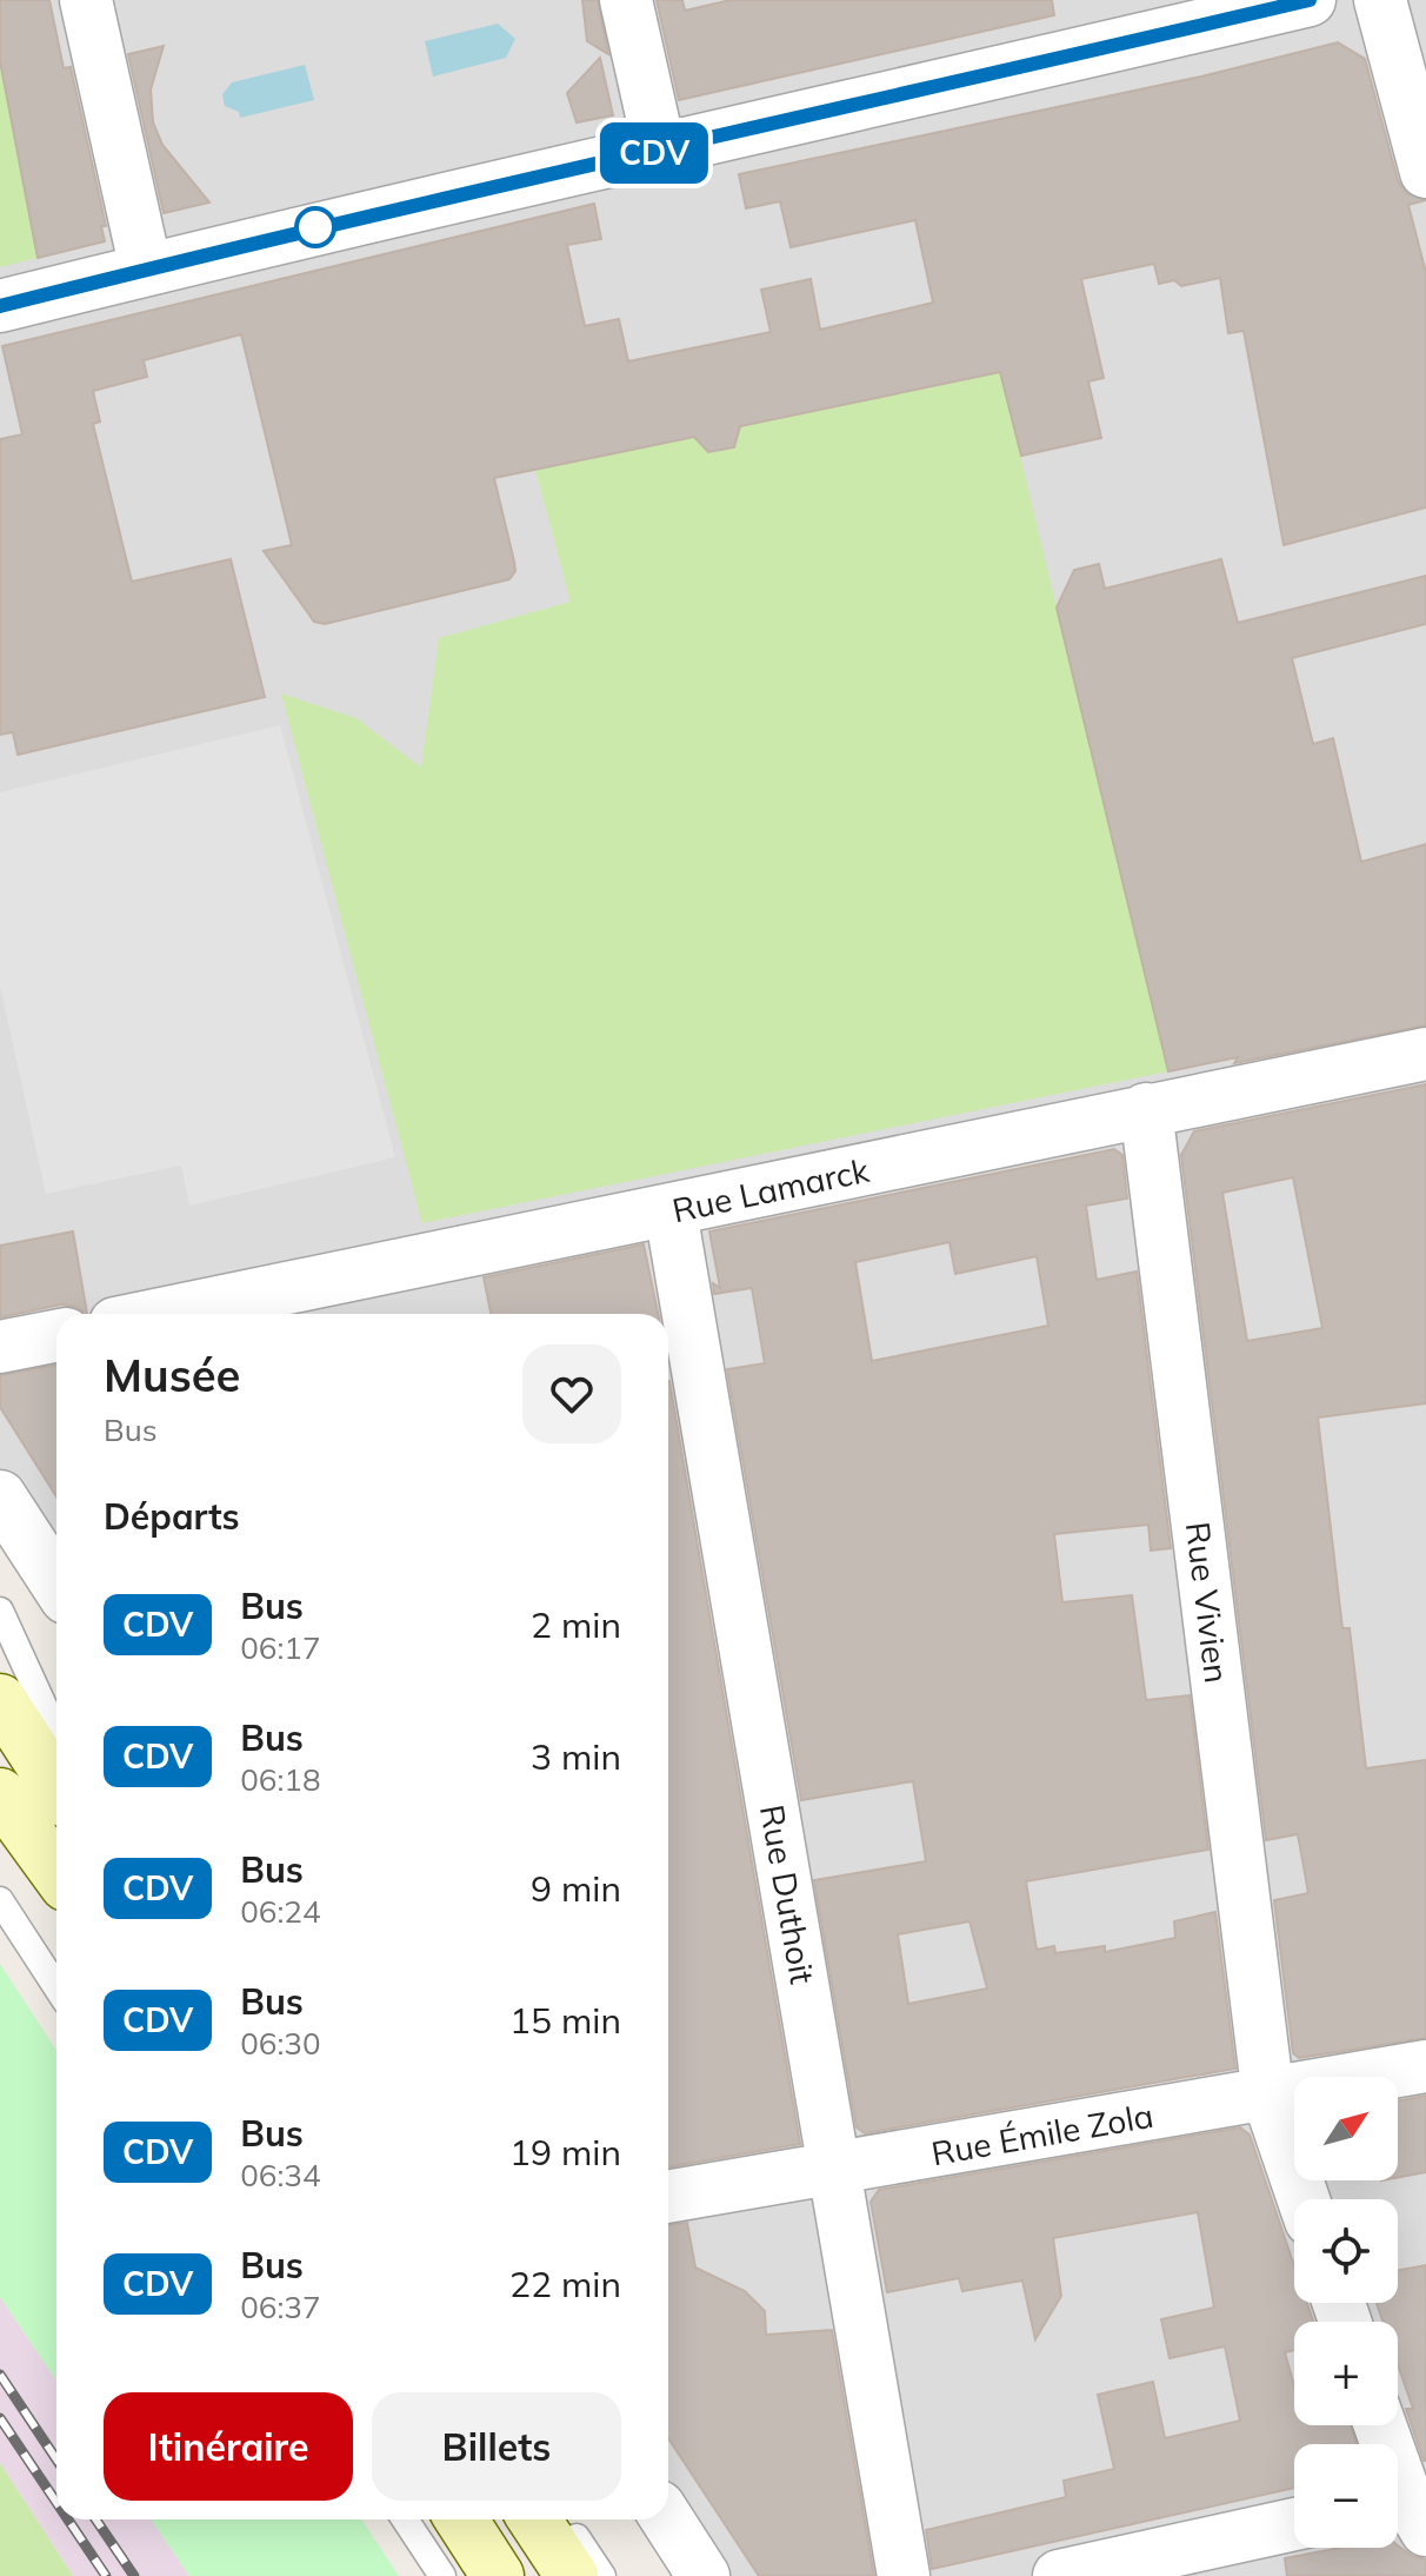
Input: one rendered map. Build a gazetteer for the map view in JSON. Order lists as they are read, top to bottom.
{
  "streets": {
    "street": [
      "Rue Lamarck",
      "Rue Vivien",
      "Rue Duthoit",
      "Rue Émile Zola"
    ]
  },
  "crossings": [
    ["Rue Lamarck", "Rue Vivien"],
    ["Rue Lamarck", "Rue Duthoit"],
    ["Rue Vivien", "Rue Émile Zola"],
    ["Rue Duthoit", "Rue Émile Zola"]
  ],
  "lines": ["bus line CDV"],
  "north": "top right",
  "page": {
    "on_map": "CDV",
    "heading": [
      ["Musée", "Bus"],
      "Départs"
    ],
    "list": [
      {
        "mark": "CDV",
        "name": "Bus",
        "note": "06:17",
        "value": "2 min"
      },
      {
        "mark": "CDV",
        "name": "Bus",
        "note": "06:18",
        "value": "3 min"
      },
      {
        "mark": "CDV",
        "name": "Bus",
        "note": "06:24",
        "value": "9 min"
      },
      {
        "mark": "CDV",
        "name": "Bus",
        "note": "06:30",
        "value": "15 min"
      },
      {
        "mark": "CDV",
        "name": "Bus",
        "note": "06:34",
        "value": "19 min"
      },
      {
        "mark": "CDV",
        "name": "Bus",
        "note": "06:37",
        "value": "22 min"
      }
    ],
    "map_buttons": ["+", "−"],
    "buttons": ["Itinéraire", "Billets"]
  }
}
